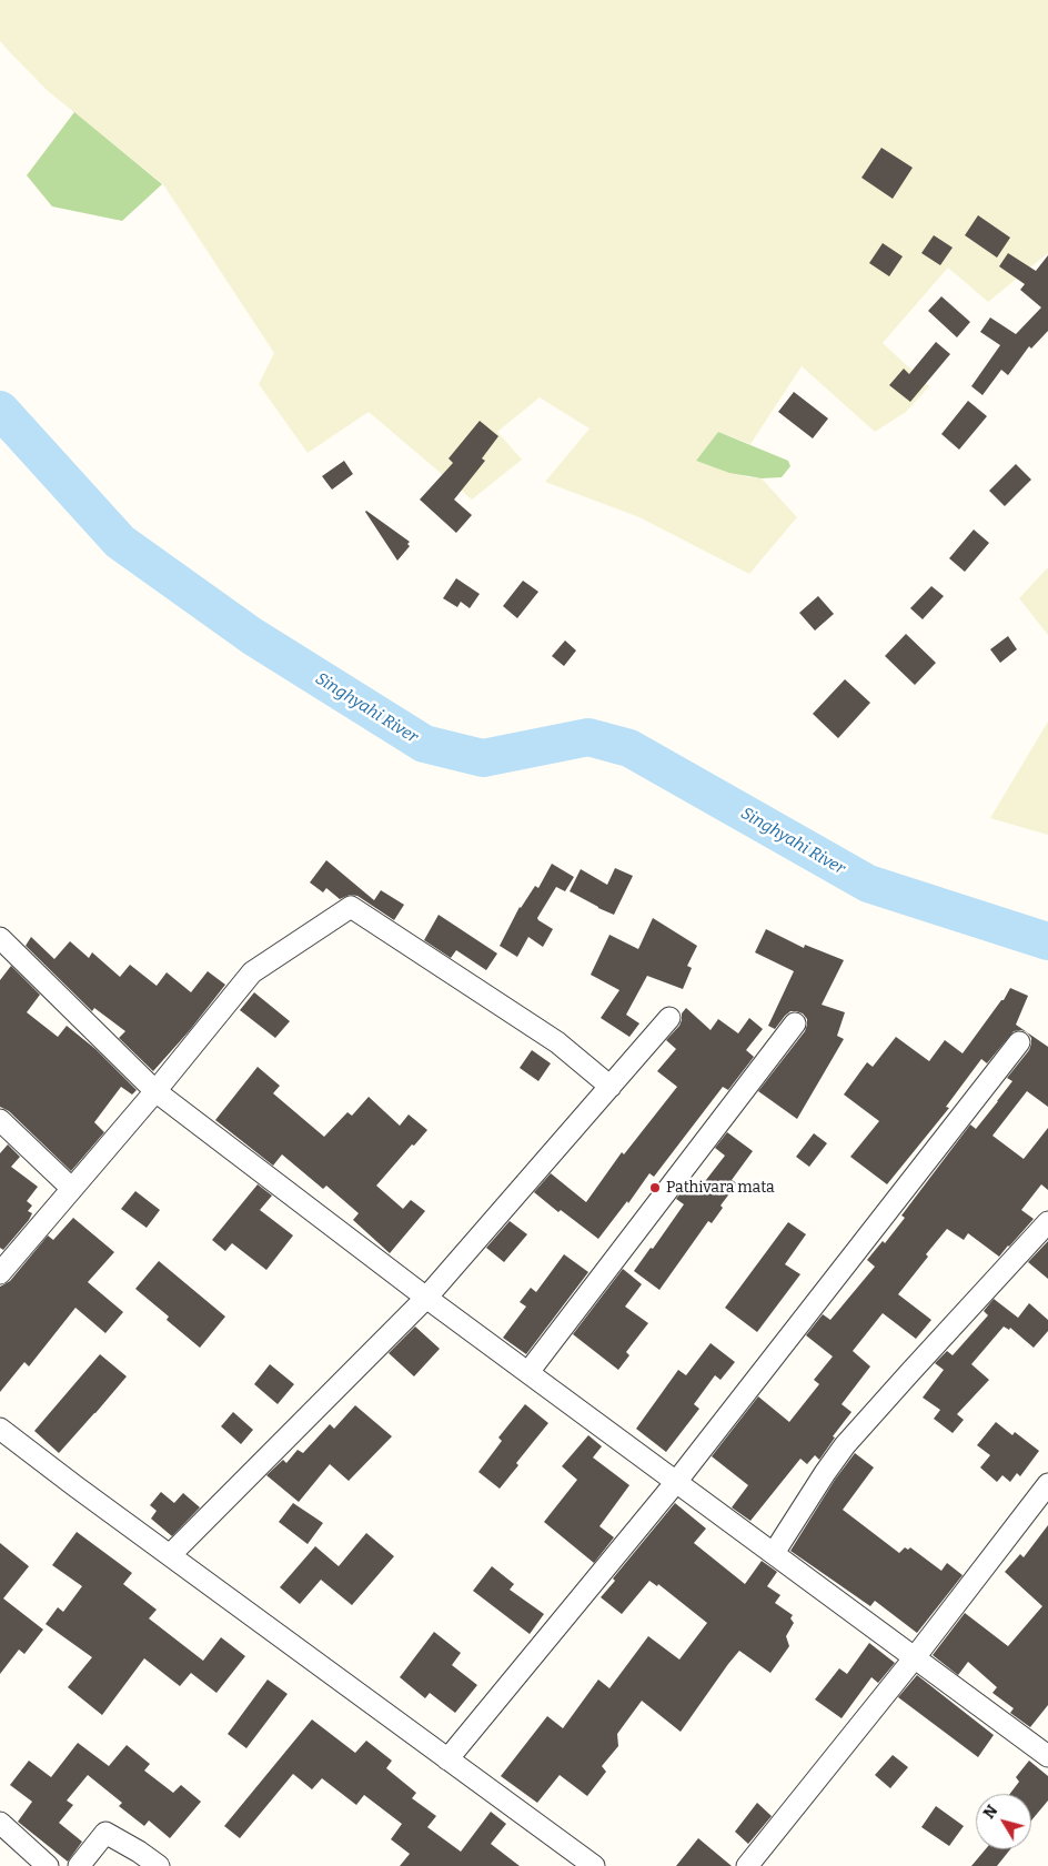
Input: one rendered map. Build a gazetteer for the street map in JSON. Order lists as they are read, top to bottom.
{
  "water": ["Singhyahi River"],
  "places": ["Pathivara mata"],
  "north": "top left"
}
